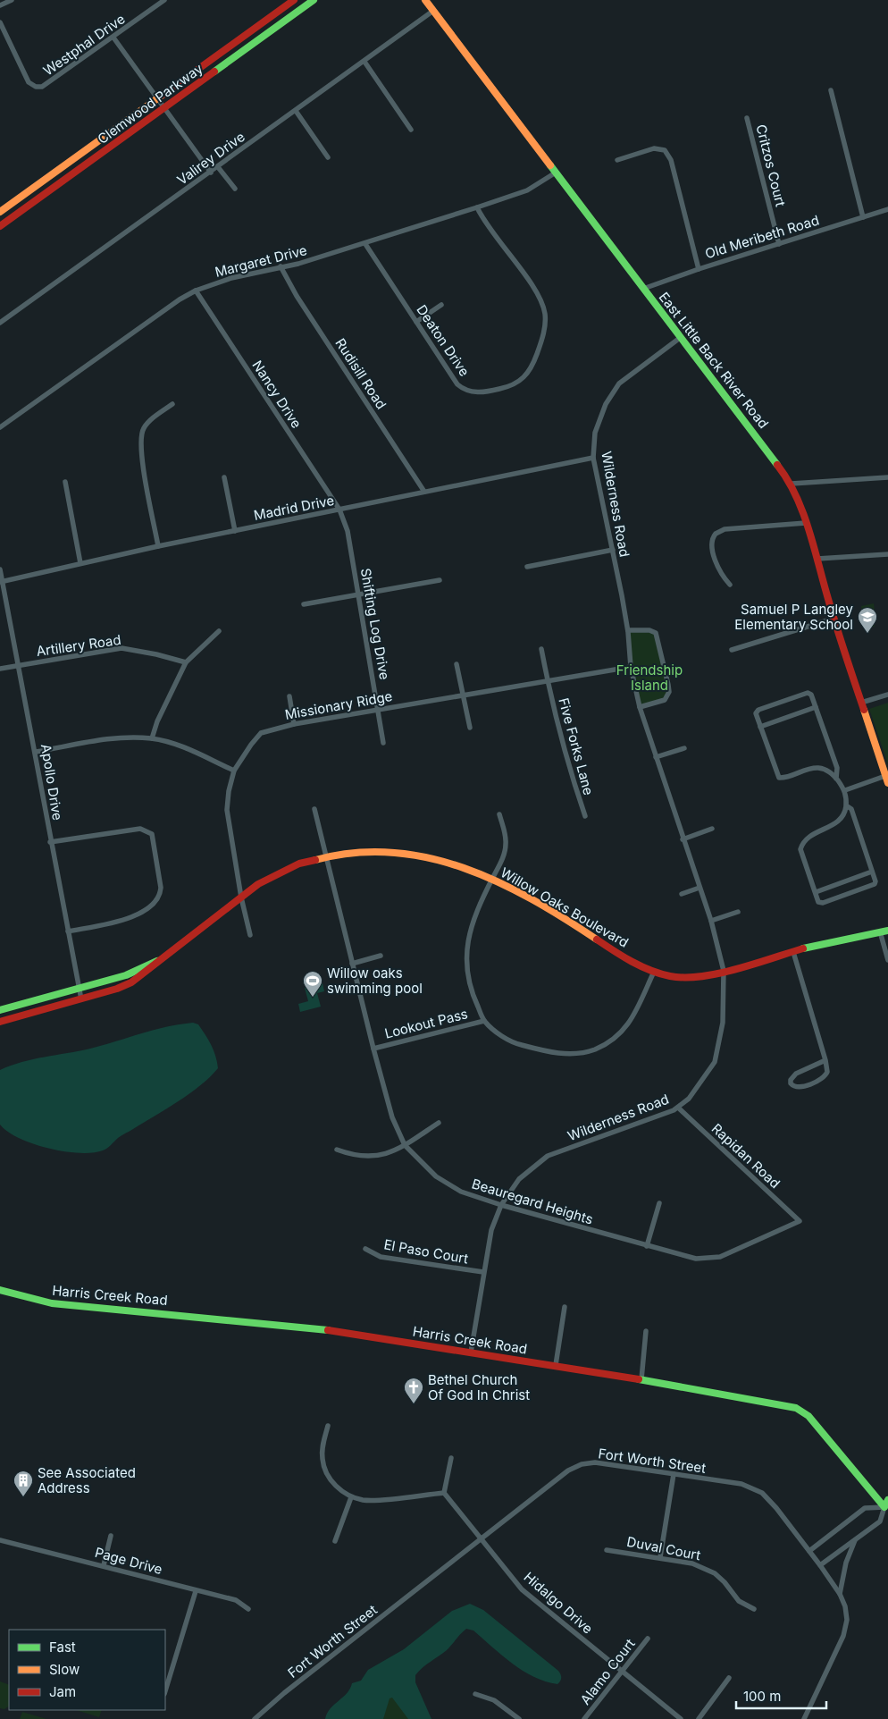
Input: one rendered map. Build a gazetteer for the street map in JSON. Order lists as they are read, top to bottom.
{
  "streets": {
    "street": [
      "Westphal Drive",
      "Clemwood Parkway",
      "Valirey Drive",
      "Critzos Court",
      "Old Meribeth Road",
      "Margaret Drive",
      "Deaton Drive",
      "East Little Back River Road",
      "Rudisill Road",
      "Nancy Drive",
      "Wilderness Road",
      "Madrid Drive",
      "Shifting Log Drive",
      "Artillery Road",
      "Missionary Ridge",
      "Five Forks Lane",
      "Apollo Drive",
      "Willow Oaks Boulevard",
      "Lookout Pass",
      "Rapidan Road",
      "Beauregard Heights",
      "El Paso Court",
      "Harris Creek Road",
      "Fort Worth Street",
      "Duval Court",
      "Page Drive",
      "Hidalgo Drive",
      "Alamo Court"
    ]
  },
  "crossings": [
    ["Valirey Drive", "East Little Back River Road"],
    ["Critzos Court", "Old Meribeth Road"],
    ["Old Meribeth Road", "East Little Back River Road"],
    ["Margaret Drive", "Deaton Drive"],
    ["Margaret Drive", "East Little Back River Road"],
    ["Margaret Drive", "Rudisill Road"],
    ["Margaret Drive", "Nancy Drive"],
    ["East Little Back River Road", "Wilderness Road"],
    ["Rudisill Road", "Madrid Drive"],
    ["Nancy Drive", "Madrid Drive"],
    ["Nancy Drive", "Shifting Log Drive"],
    ["Wilderness Road", "Madrid Drive"],
    ["Wilderness Road", "Missionary Ridge"],
    ["Wilderness Road", "Willow Oaks Boulevard"],
    ["Wilderness Road", "Rapidan Road"],
    ["Wilderness Road", "Beauregard Heights"],
    ["Wilderness Road", "El Paso Court"],
    ["Wilderness Road", "Harris Creek Road"],
    ["Madrid Drive", "Shifting Log Drive"],
    ["Madrid Drive", "Apollo Drive"],
    ["Shifting Log Drive", "Missionary Ridge"],
    ["Artillery Road", "Apollo Drive"],
    ["Missionary Ridge", "Five Forks Lane"],
    ["Missionary Ridge", "Willow Oaks Boulevard"],
    ["Apollo Drive", "Willow Oaks Boulevard"],
    ["Willow Oaks Boulevard", "Beauregard Heights"],
    ["Lookout Pass", "Beauregard Heights"],
    ["Rapidan Road", "Beauregard Heights"],
    ["Fort Worth Street", "Hidalgo Drive"],
    ["Hidalgo Drive", "Alamo Court"]
  ],
  "parks": ["Friendship Island"],
  "places": {
    "school or university": ["Samuel P Langley Elementary School"],
    "sports": ["Willow oaks swimming pool"],
    "church": ["Bethel Church Of God In Christ"],
    "building": ["See Associated Address"]
  },
  "legend": ["Fast", "Slow", "Jam"],
  "scale_bar": "100 m"
}
